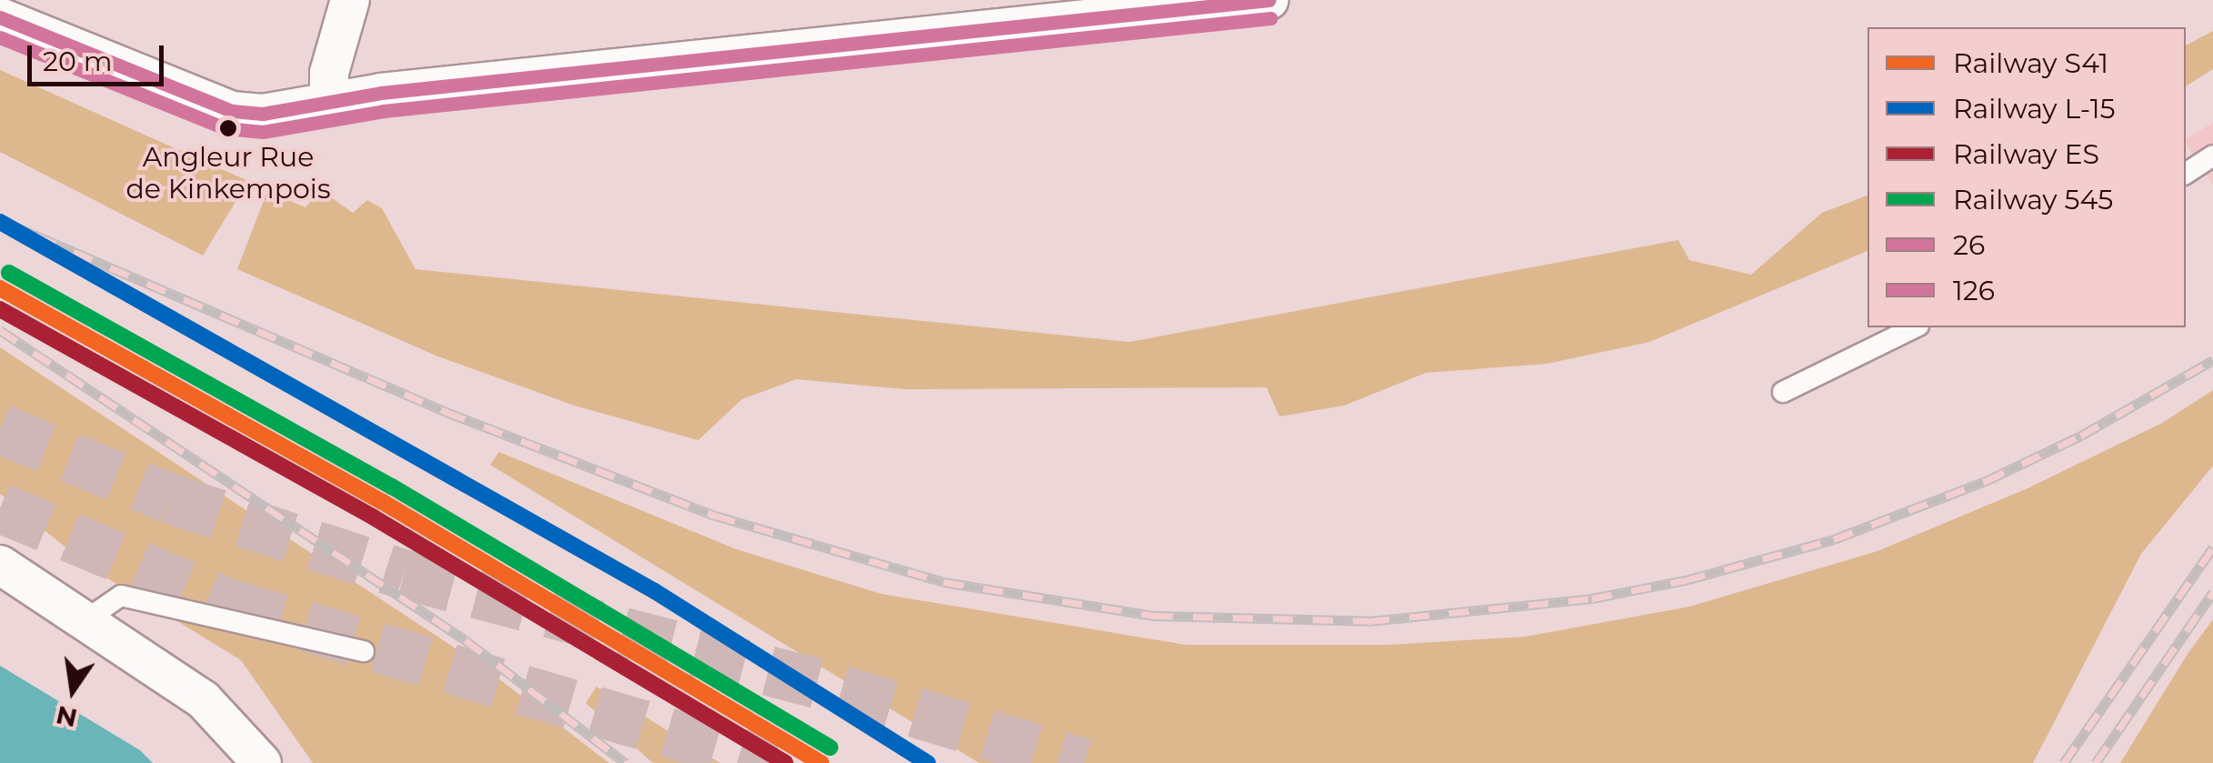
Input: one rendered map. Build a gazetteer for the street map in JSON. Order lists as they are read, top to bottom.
{
  "places": ["Angleur Rue de Kinkempois"],
  "lines": [
    "transit line 26",
    "transit line 126",
    "rail line L-15",
    "rail line 545",
    "rail line S41",
    "rail line ES"
  ],
  "legend": [
    "Railway S41",
    "Railway L-15",
    "Railway ES",
    "Railway 545",
    "26",
    "126"
  ],
  "scale_bar": "20 m",
  "north": "bottom"
}
